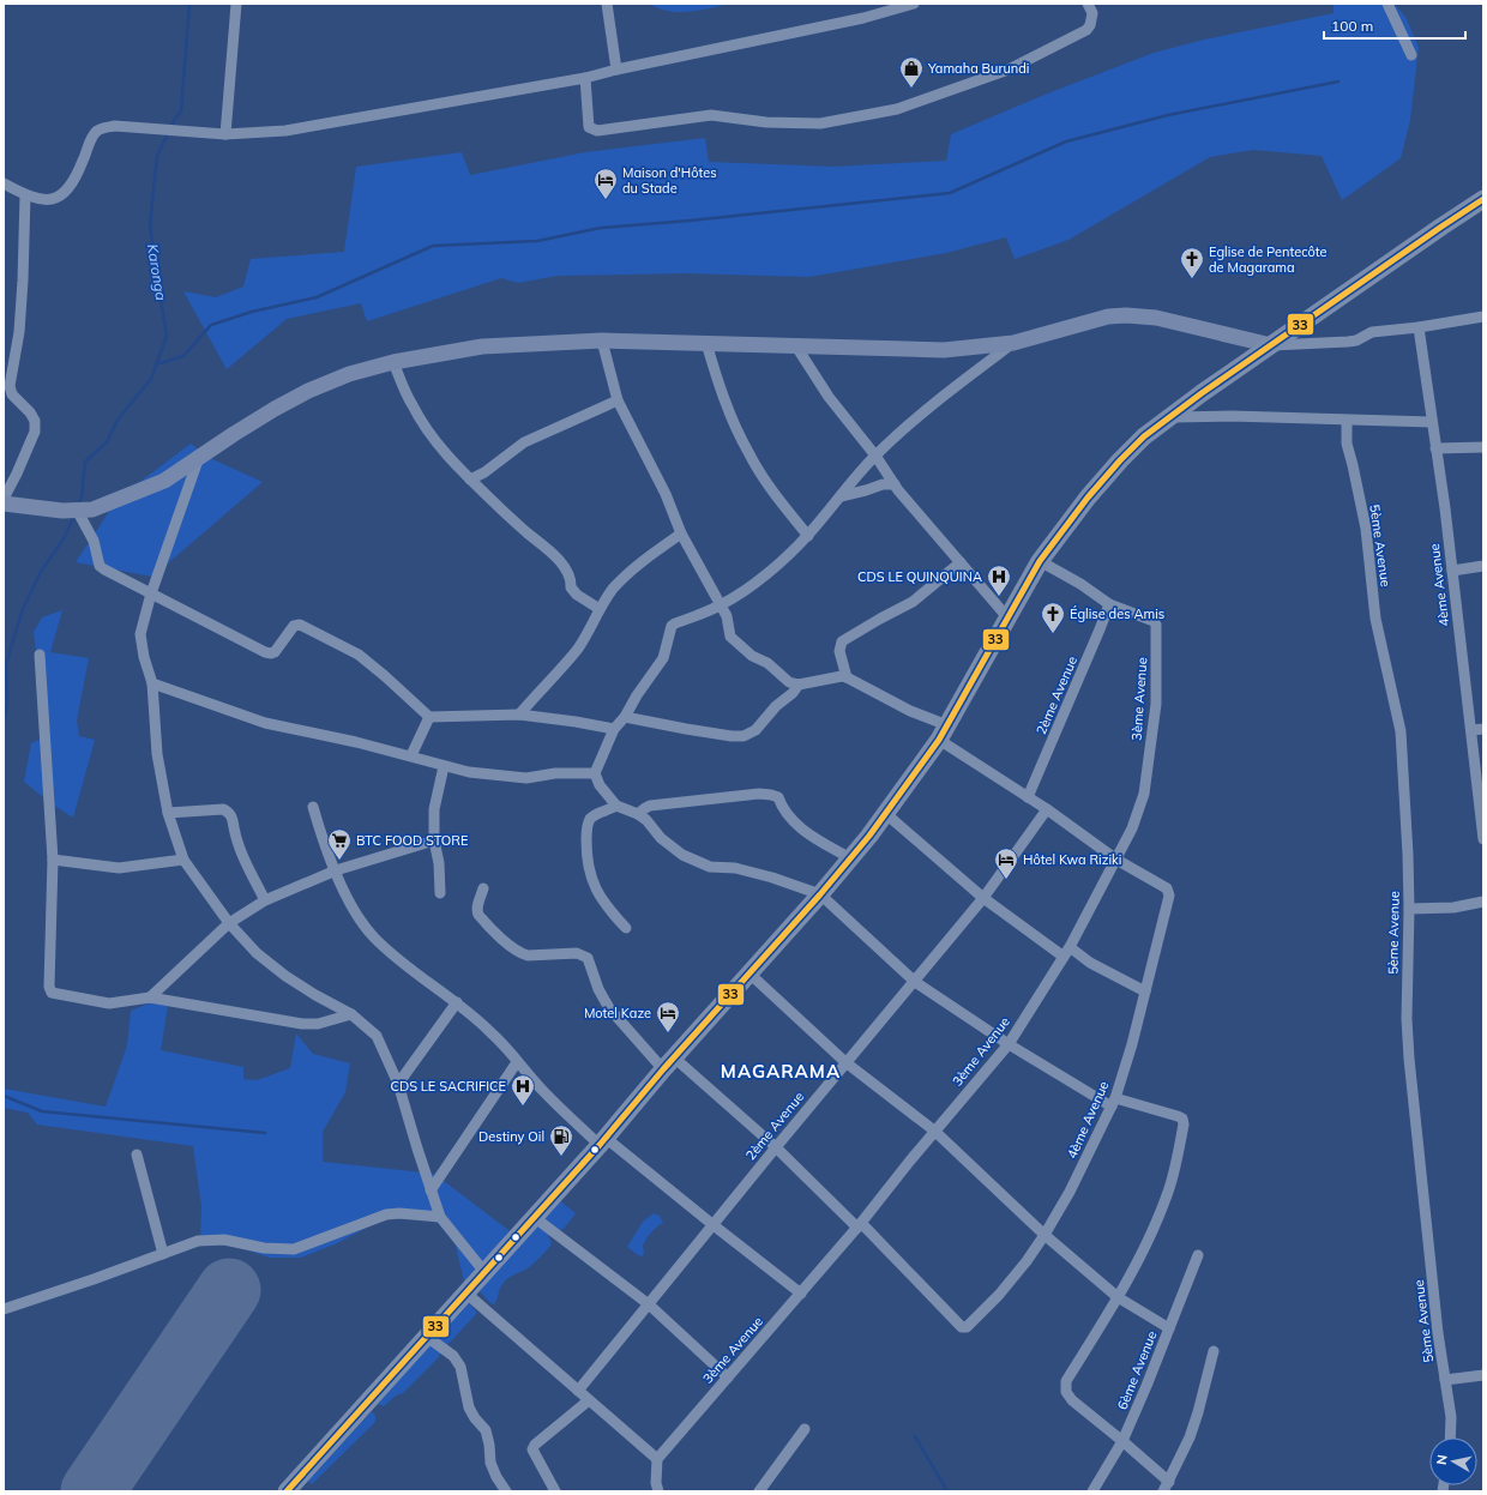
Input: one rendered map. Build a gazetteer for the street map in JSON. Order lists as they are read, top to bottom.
{
  "streets": {
    "street": [
      "5ème Avenue",
      "4ème Avenue",
      "2ème Avenue",
      "3ème Avenue",
      "6ème Avenue"
    ]
  },
  "crossings": [
    ["4ème Avenue", "3ème Avenue"],
    ["2ème Avenue", "3ème Avenue"]
  ],
  "districts": ["MAGARAMA"],
  "water": ["Karonga"],
  "places": {
    "shop": ["Yamaha Burundi"],
    "hotel": ["Maison d'Hôtes du Stade", "Hôtel Kwa Riziki", "Motel Kaze"],
    "church": ["Eglise de Pentecôte de Magarama", "Église des Amis"],
    "hospital": ["CDS LE QUINQUINA", "CDS LE SACRIFICE"],
    "supermarket": ["BTC FOOD STORE"],
    "fuel station": ["Destiny Oil"]
  },
  "lines": ["transit line 33"],
  "scale_bar": "100 m",
  "north": "left"
}
